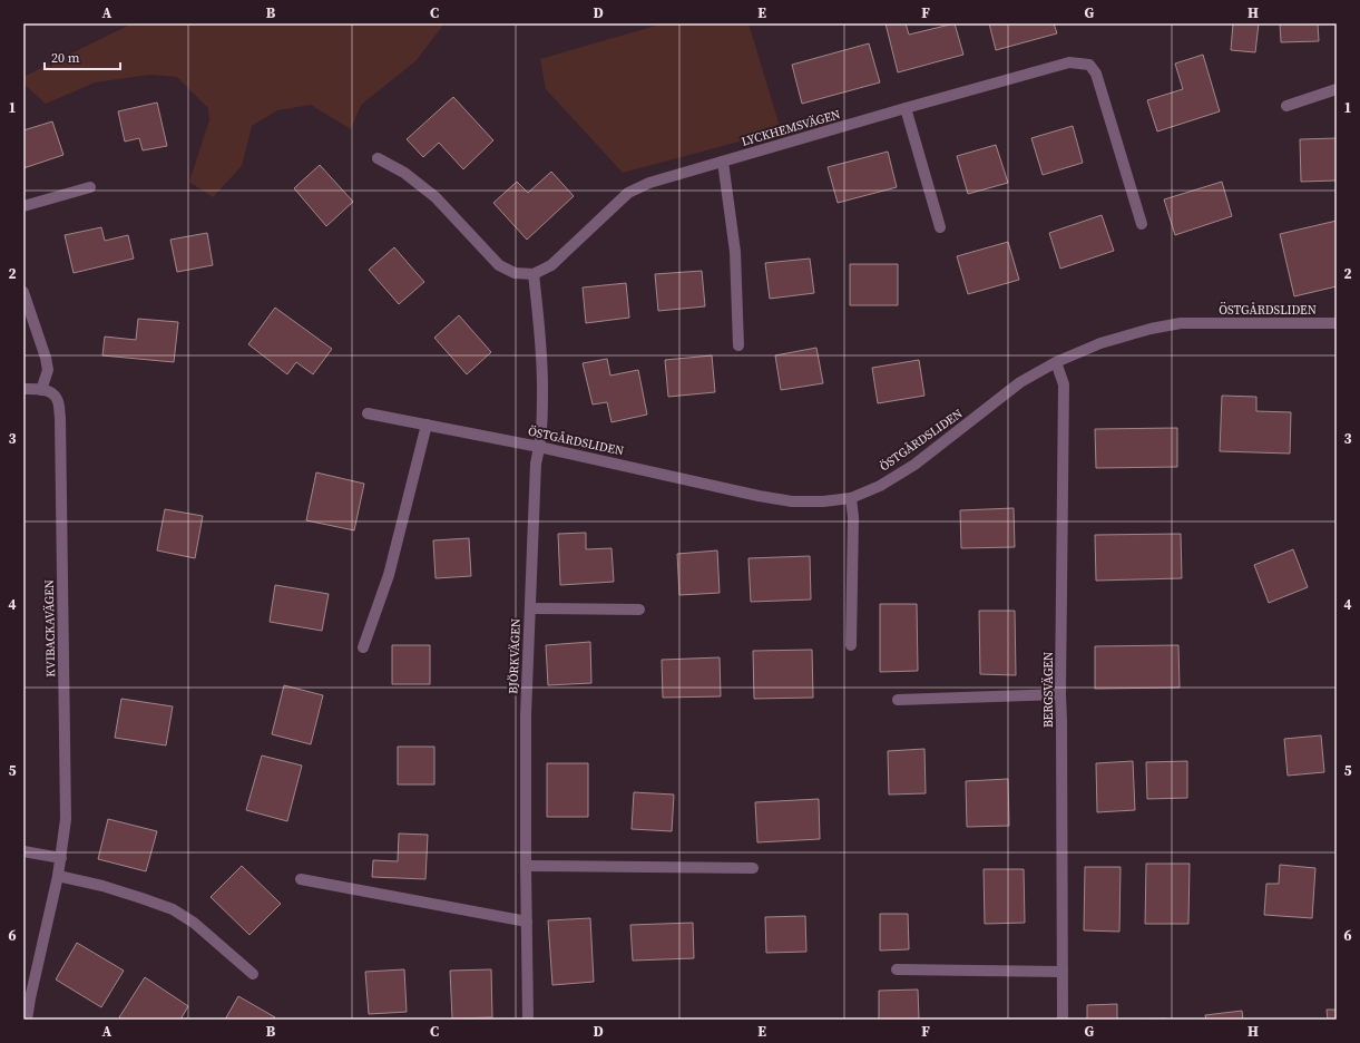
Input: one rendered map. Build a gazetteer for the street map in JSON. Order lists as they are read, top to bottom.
{
  "streets": {
    "street": [
      "LYCKHEMSVÄGEN",
      "ÖSTGÅRDSLIDEN",
      "KVIBACKAVÄGEN",
      "BJÖRKVÄGEN",
      "BERGSVÄGEN"
    ]
  },
  "crossings": [
    ["ÖSTGÅRDSLIDEN", "BJÖRKVÄGEN"],
    ["ÖSTGÅRDSLIDEN", "BERGSVÄGEN"]
  ],
  "scale_bar": "20 m",
  "grid": {
    "columns": [
      "A",
      "B",
      "C",
      "D",
      "E",
      "F",
      "G",
      "H"
    ],
    "rows": [
      "1",
      "2",
      "3",
      "4",
      "5",
      "6"
    ]
  }
}
